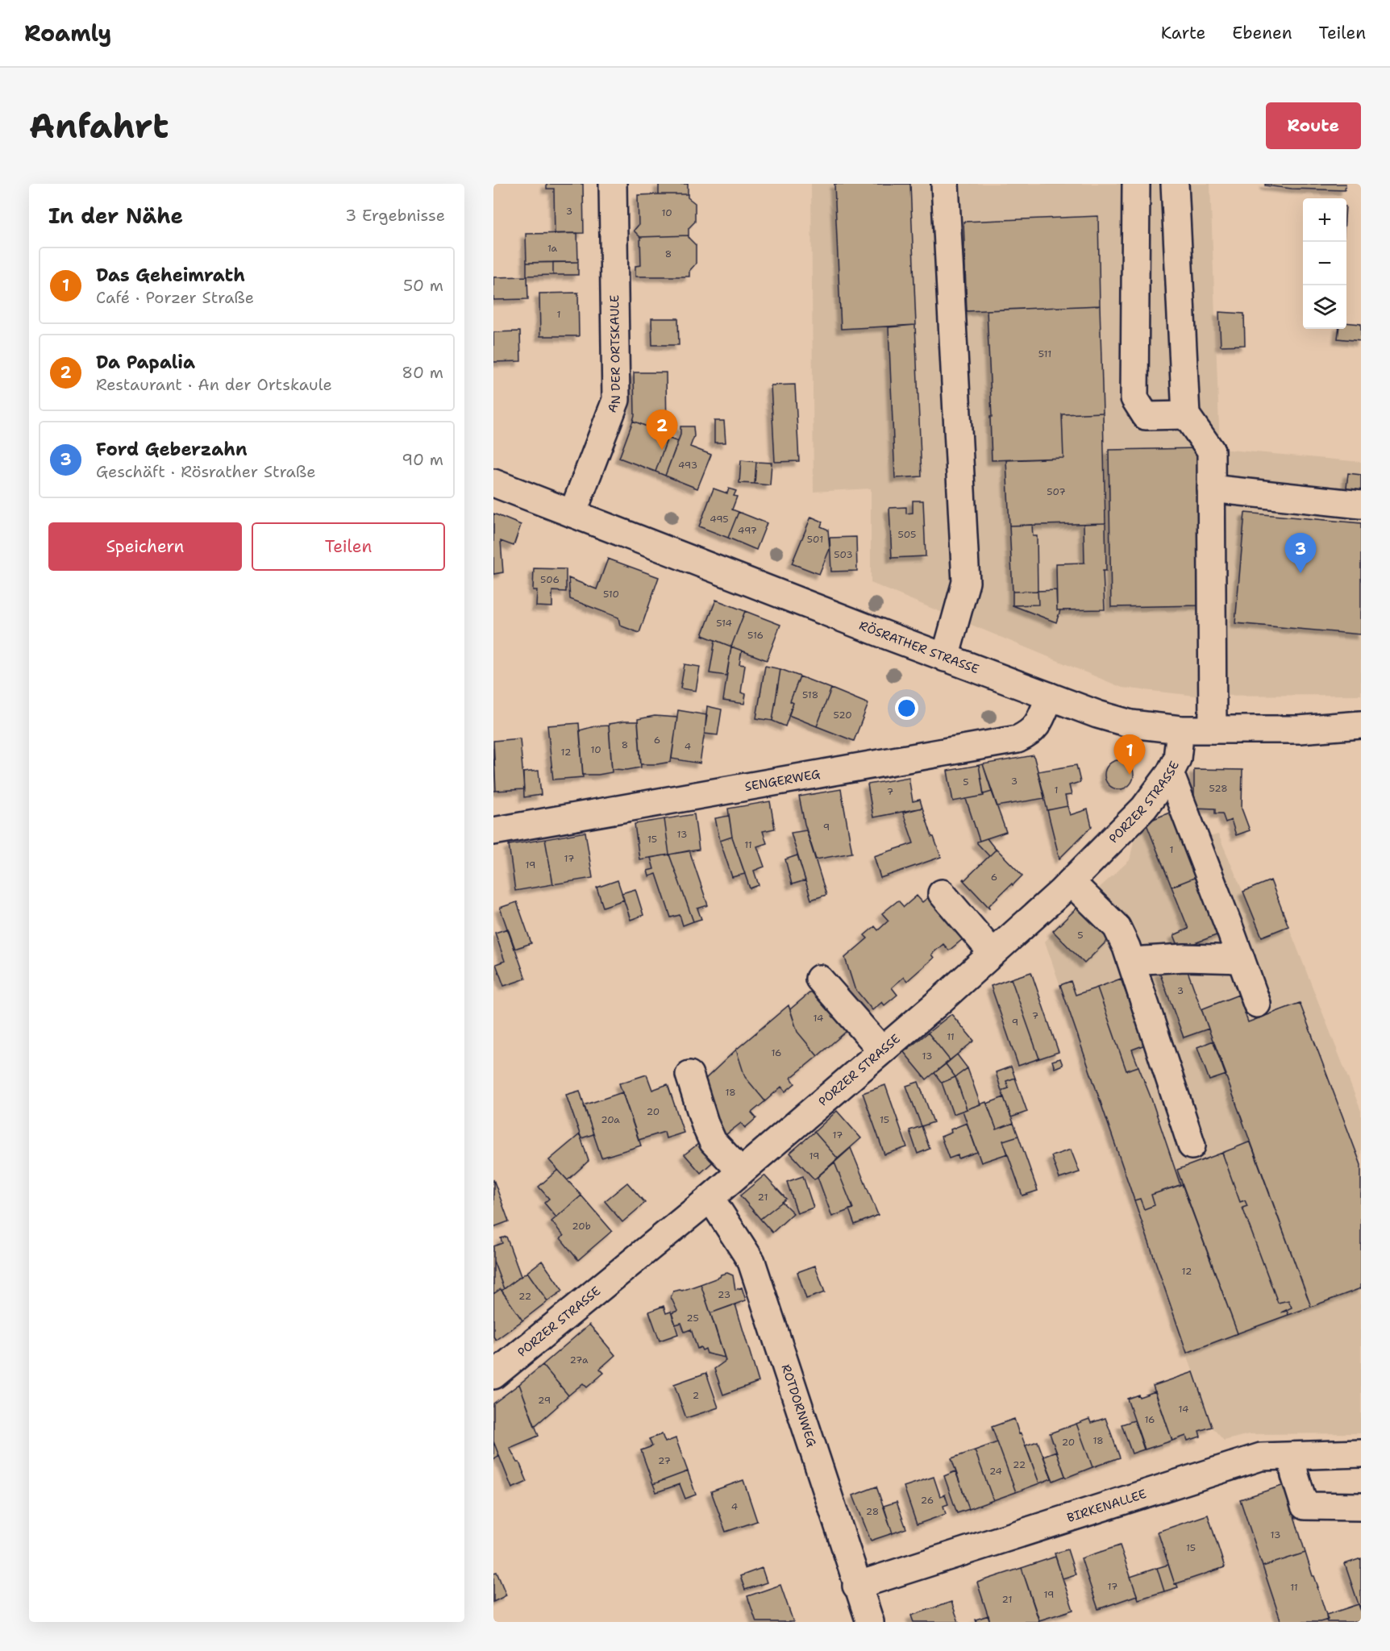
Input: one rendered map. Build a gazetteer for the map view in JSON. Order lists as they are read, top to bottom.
{
  "streets": {
    "street": [
      "AN DER ORTSKAULE",
      "RÖSRATHER STRASSE",
      "SENGERWEG",
      "PORZER STRASSE",
      "ROTDORNWEG",
      "BIRKENALLEE"
    ]
  },
  "crossings": [
    ["AN DER ORTSKAULE", "RÖSRATHER STRASSE"],
    ["RÖSRATHER STRASSE", "SENGERWEG"],
    ["RÖSRATHER STRASSE", "PORZER STRASSE"],
    ["PORZER STRASSE", "ROTDORNWEG"],
    ["ROTDORNWEG", "BIRKENALLEE"]
  ],
  "house_numbers": [
    "3",
    "10",
    "1a",
    "8",
    "1",
    "511",
    "493",
    "507",
    "495",
    "497",
    "505",
    "501",
    "503",
    "506",
    "510",
    "514",
    "516",
    "518",
    "520",
    "6",
    "8",
    "4",
    "10",
    "12",
    "3",
    "5",
    "528",
    "1",
    "7",
    "9",
    "13",
    "15",
    "11",
    "1",
    "17",
    "19",
    "6",
    "5",
    "3",
    "7",
    "14",
    "9",
    "11",
    "16",
    "13",
    "18",
    "20",
    "20a",
    "15",
    "17",
    "19",
    "21",
    "20b",
    "12",
    "23",
    "22",
    "25",
    "27a",
    "2",
    "29",
    "14",
    "16",
    "18",
    "20",
    "27",
    "22",
    "24",
    "26",
    "4",
    "28",
    "13",
    "15",
    "17",
    "11",
    "19",
    "21"
  ],
  "page": {
    "header": "Roamly",
    "nav": ["Karte", "Ebenen", "Teilen"],
    "buttons": [
      "Route",
      ["Speichern", "Teilen"]
    ],
    "title": "Anfahrt",
    "heading": ["In der Nähe", "3 Ergebnisse"],
    "map_buttons": ["+", "−"],
    "list": [
      {
        "mark": "1",
        "name": "Das Geheimrath",
        "note": "Café · Porzer Straße",
        "value": "50 m"
      },
      {
        "mark": "2",
        "name": "Da Papalia",
        "note": "Restaurant · An der Ortskaule",
        "value": "80 m"
      },
      {
        "mark": "3",
        "name": "Ford Geberzahn",
        "note": "Geschäft · Rösrather Straße",
        "value": "90 m"
      }
    ],
    "pins": ["2", "3", "1"]
  }
}
